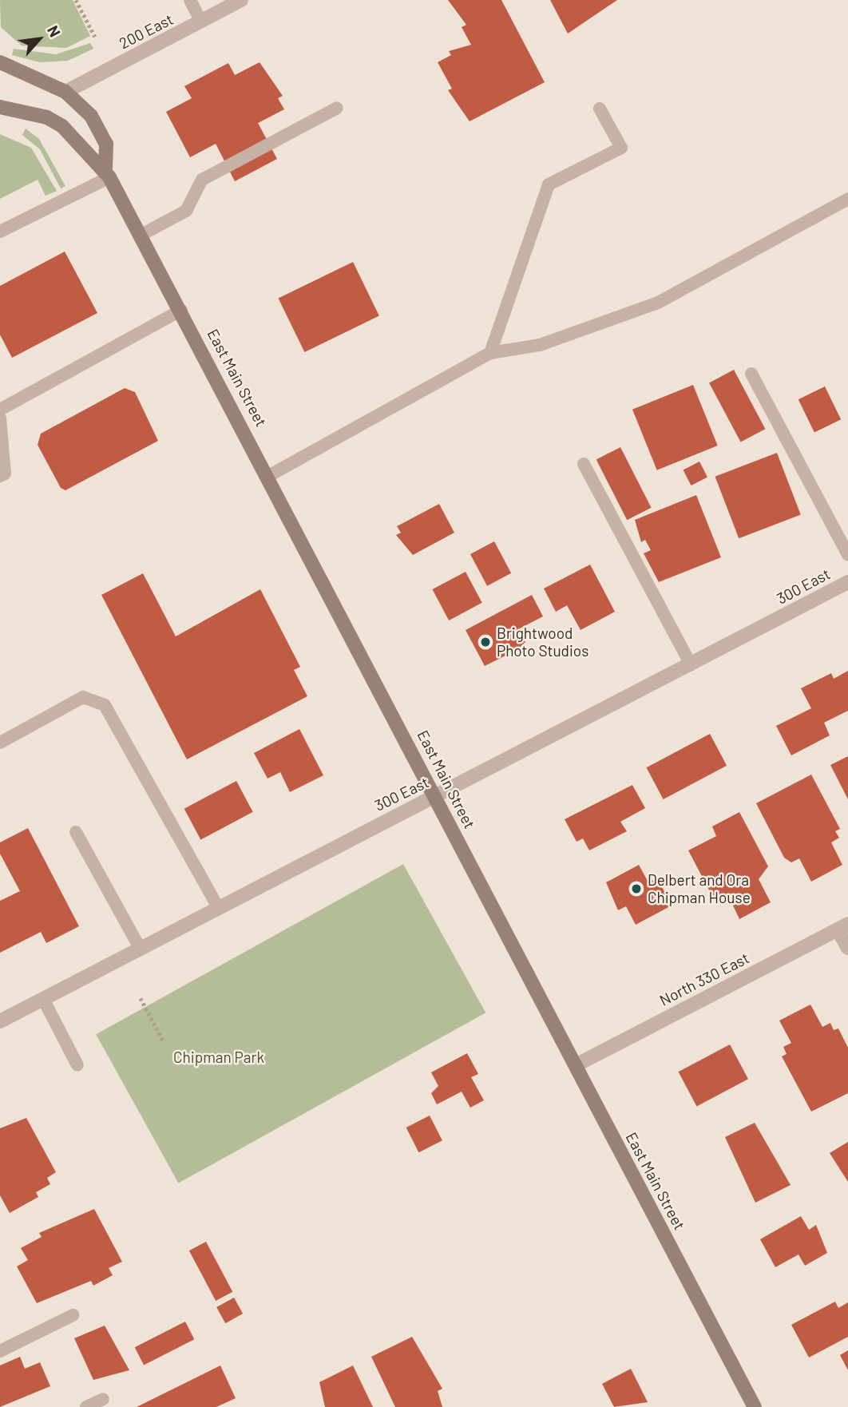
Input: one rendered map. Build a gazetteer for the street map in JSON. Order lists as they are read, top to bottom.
{
  "streets": {
    "main road": ["East Main Street"],
    "street": ["200 East", "300 East", "North 330 East"]
  },
  "crossings": [
    ["200 East", "East Main Street"],
    ["East Main Street", "300 East"],
    ["East Main Street", "North 330 East"]
  ],
  "parks": ["Chipman Park"],
  "places": ["Brightwood Photo Studios", "Delbert and Ora Chipman House"],
  "north": "top right"
}
